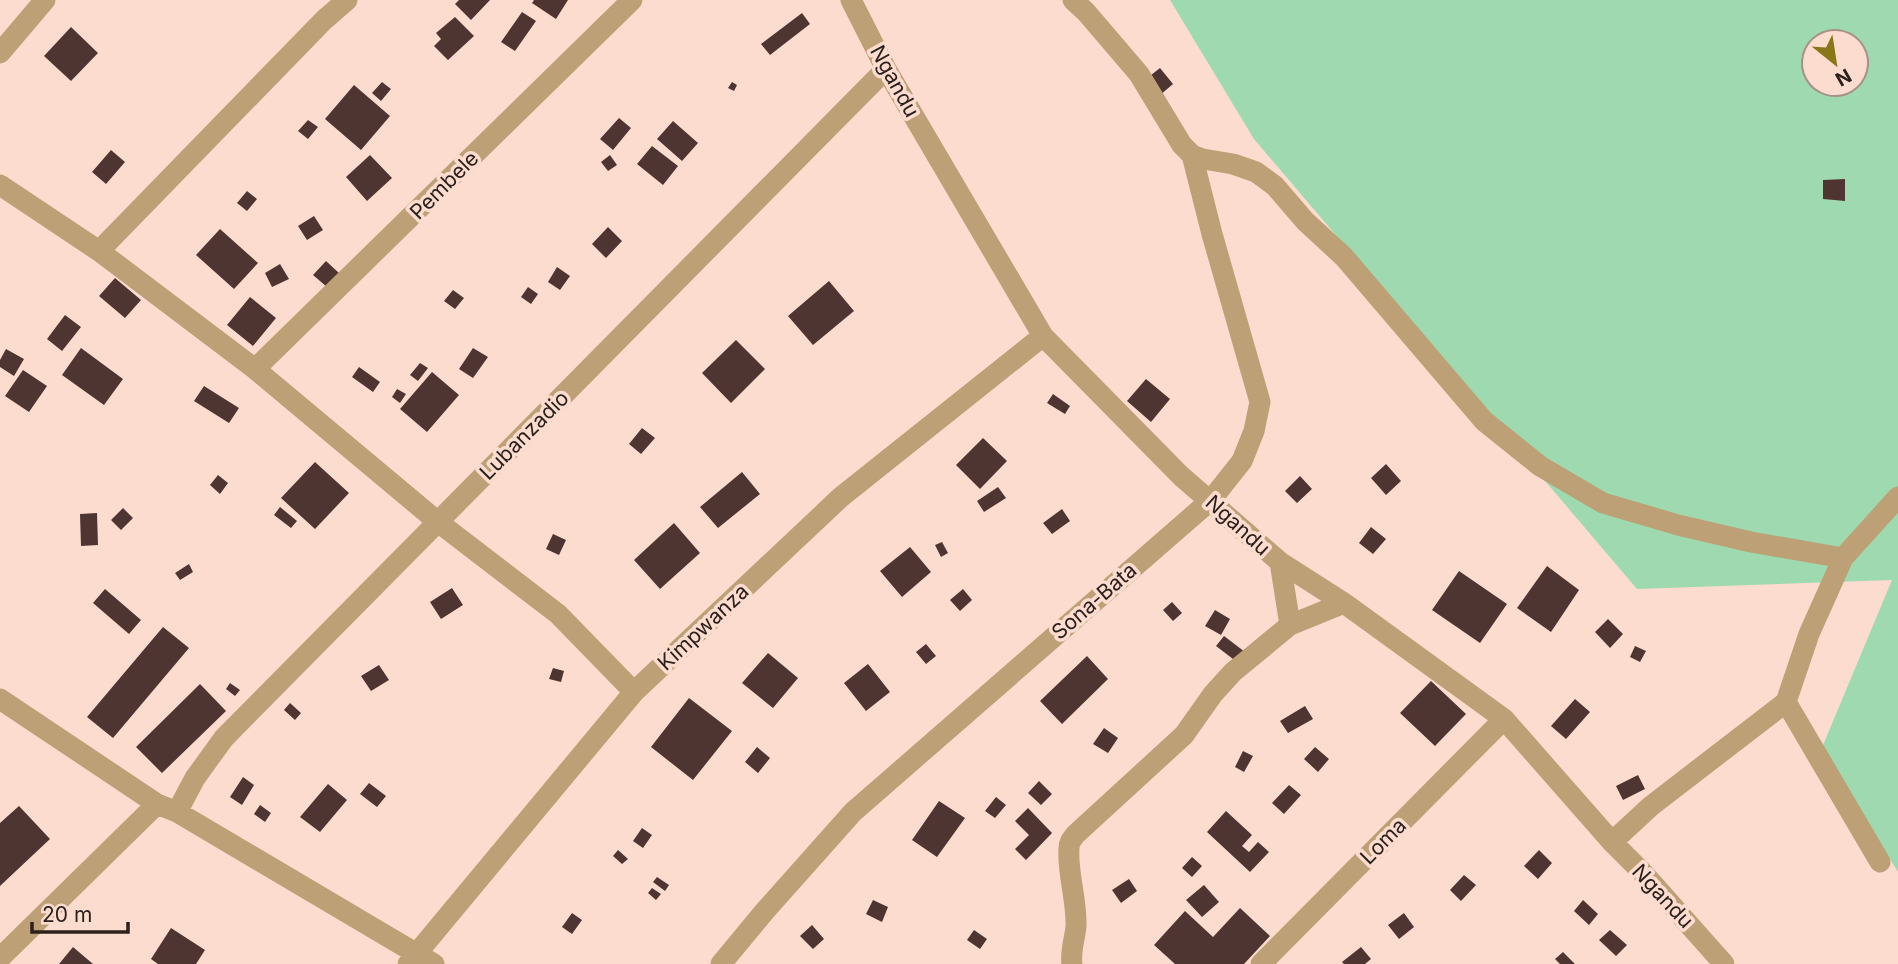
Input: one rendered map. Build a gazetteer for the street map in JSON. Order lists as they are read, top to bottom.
{
  "streets": {
    "street": [
      "Ngandu",
      "Pembele",
      "Lubanzadio",
      "Sona-Bata",
      "Kimpwanza",
      "Loma"
    ]
  },
  "crossings": [
    ["Ngandu", "Lubanzadio"],
    ["Ngandu", "Sona-Bata"],
    ["Ngandu", "Kimpwanza"],
    ["Ngandu", "Loma"]
  ],
  "scale_bar": "20 m",
  "north": "bottom right"
}
